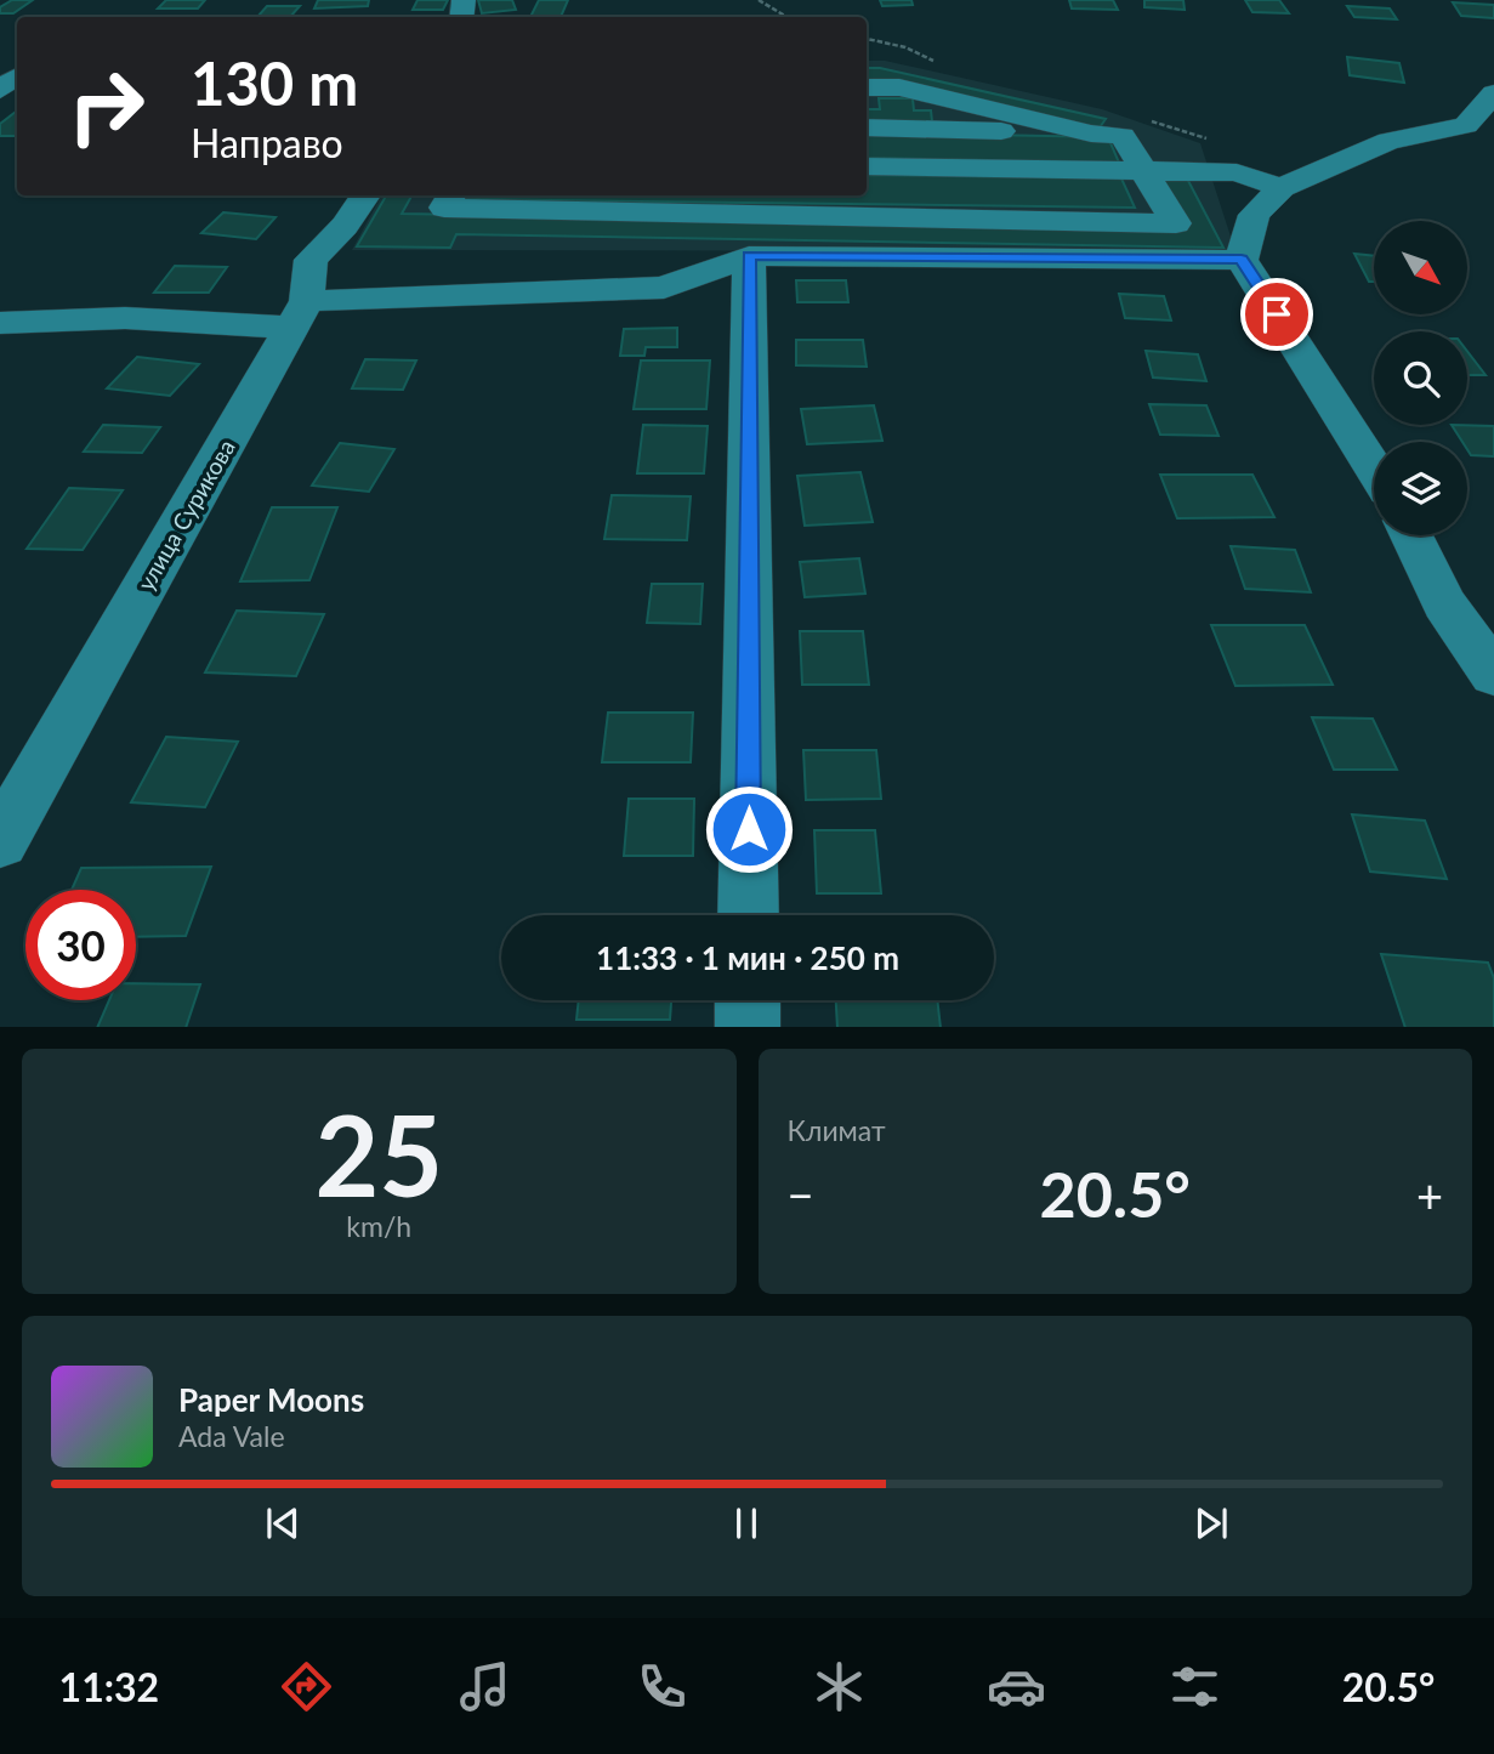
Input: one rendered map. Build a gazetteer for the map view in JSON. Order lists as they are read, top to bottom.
{
  "streets": {
    "street": ["улица Сурикова"]
  },
  "north": "bottom right",
  "page": {
    "turn": ["130 m", "Направо"],
    "limit": "30",
    "trip": "11:33 · 1 мин · 250 m",
    "tile": [
      ["25", "km/h"],
      "Климат"
    ],
    "heat": ["−", "20.5°", "+"],
    "song": ["Paper Moons", "Ada Vale"],
    "tabs": ["11:32", "20.5°"]
  }
}
